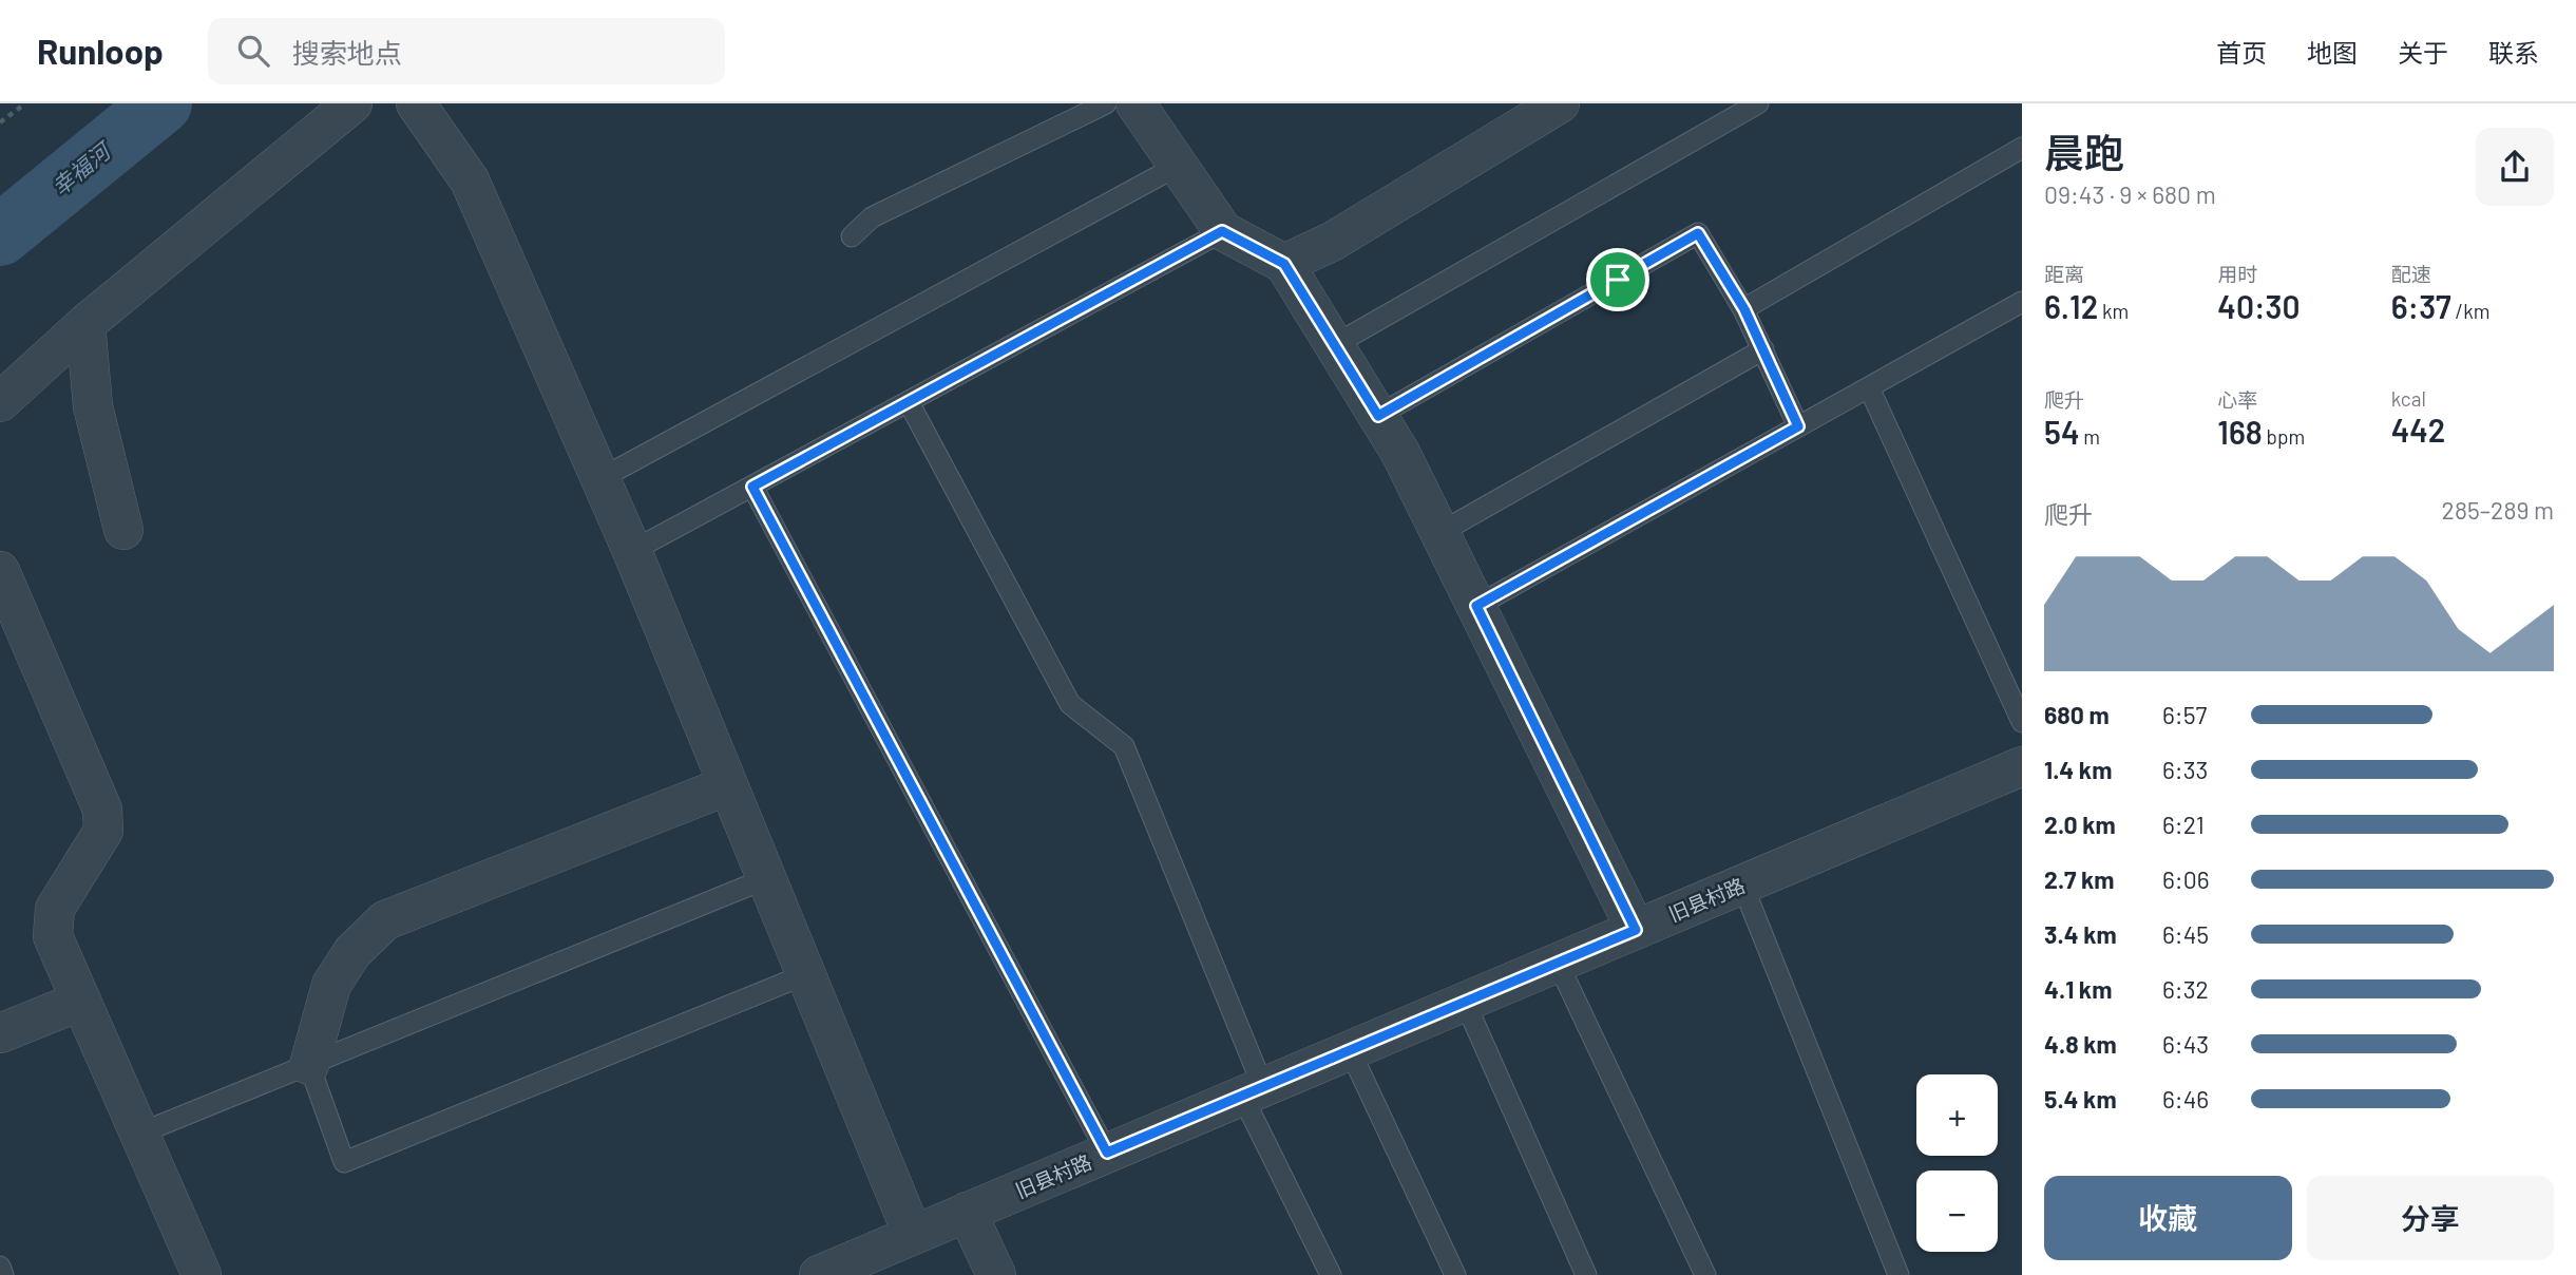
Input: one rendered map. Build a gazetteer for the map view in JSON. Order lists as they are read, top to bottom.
{
  "streets": {
    "street": ["旧县村路"]
  },
  "water": ["幸福河"],
  "page": {
    "header": "Runloop",
    "search": "搜索地点",
    "nav": [
      "首页",
      "地图",
      "关于",
      "联系"
    ],
    "heading": ["晨跑", "09:43 · 9 × 680 m"],
    "stats": [
      ["距离", "6.12 km"],
      ["用时", "40:30"],
      ["配速", "6:37 /km"],
      ["爬升", "54 m"],
      ["心率", "168 bpm"],
      ["kcal", "442"]
    ],
    "chart": ["爬升", "285–289 m"],
    "list": [
      {
        "name": "680 m",
        "note": "6:57"
      },
      {
        "name": "1.4 km",
        "note": "6:33"
      },
      {
        "name": "2.0 km",
        "note": "6:21"
      },
      {
        "name": "2.7 km",
        "note": "6:06"
      },
      {
        "name": "3.4 km",
        "note": "6:45"
      },
      {
        "name": "4.1 km",
        "note": "6:32"
      },
      {
        "name": "4.8 km",
        "note": "6:43"
      },
      {
        "name": "5.4 km",
        "note": "6:46"
      }
    ],
    "map_buttons": ["+", "−"],
    "buttons": ["收藏", "分享"]
  }
}
